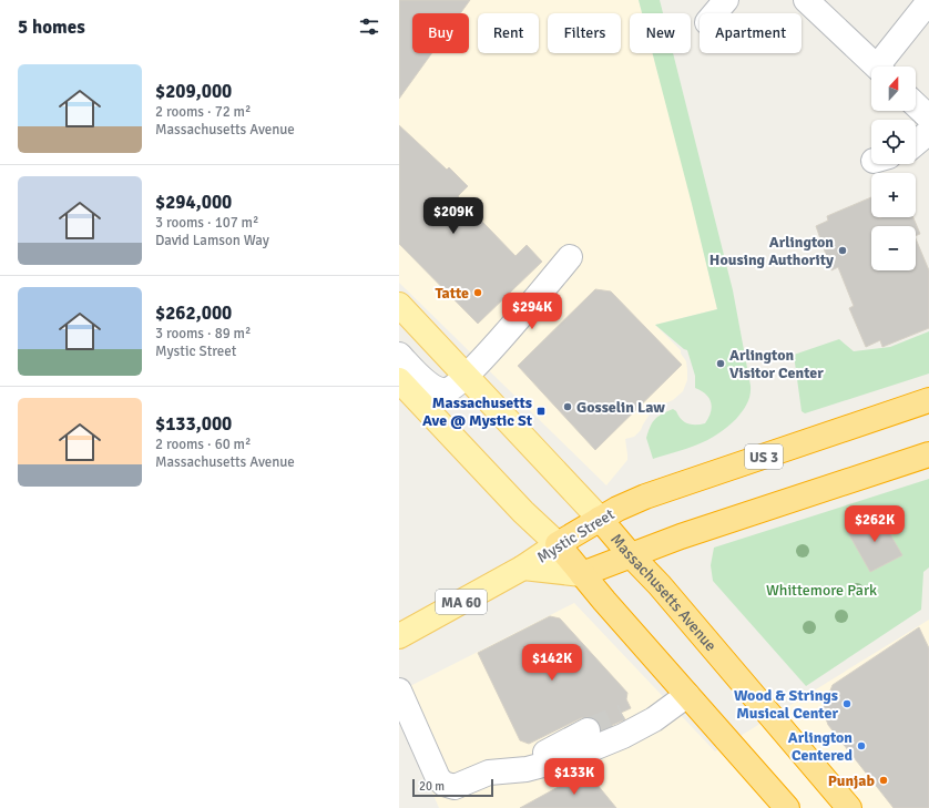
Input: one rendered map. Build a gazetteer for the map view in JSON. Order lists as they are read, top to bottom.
{
  "streets": {
    "highway": ["US 3", "Mystic Street", "Massachusetts Avenue"],
    "main road": ["MA 60"]
  },
  "crossings": [
    ["Mystic Street", "Massachusetts Avenue"],
    ["Mystic Street", "MA 60"]
  ],
  "parks": ["Whittemore Park"],
  "places": {
    "other": [
      "Arlington Housing Authority",
      "Tatte",
      "Arlington Visitor Center",
      "Gosselin Law",
      "Wood & Strings Musical Center",
      "Arlington Centered",
      "Punjab"
    ],
    "transit": ["Massachusetts Ave @ Mystic St"]
  },
  "scale_bar": "20 m",
  "north": "top",
  "page": {
    "heading": "5 homes",
    "chip": [
      "Buy",
      "Rent",
      "Filters",
      "New",
      "Apartment"
    ],
    "list": [
      {
        "name": "$209,000",
        "note": "2 rooms · 72 m² · Massachusetts Avenue"
      },
      {
        "name": "$294,000",
        "note": "3 rooms · 107 m² · David Lamson Way"
      },
      {
        "name": "$262,000",
        "note": "3 rooms · 89 m² · Mystic Street"
      },
      {
        "name": "$133,000",
        "note": "2 rooms · 60 m² · Massachusetts Avenue"
      }
    ],
    "map_buttons": ["+", "−"],
    "price": [
      "$209K",
      "$294K",
      "$262K",
      "$142K",
      "$133K"
    ],
    "scale": "20 m"
  }
}
